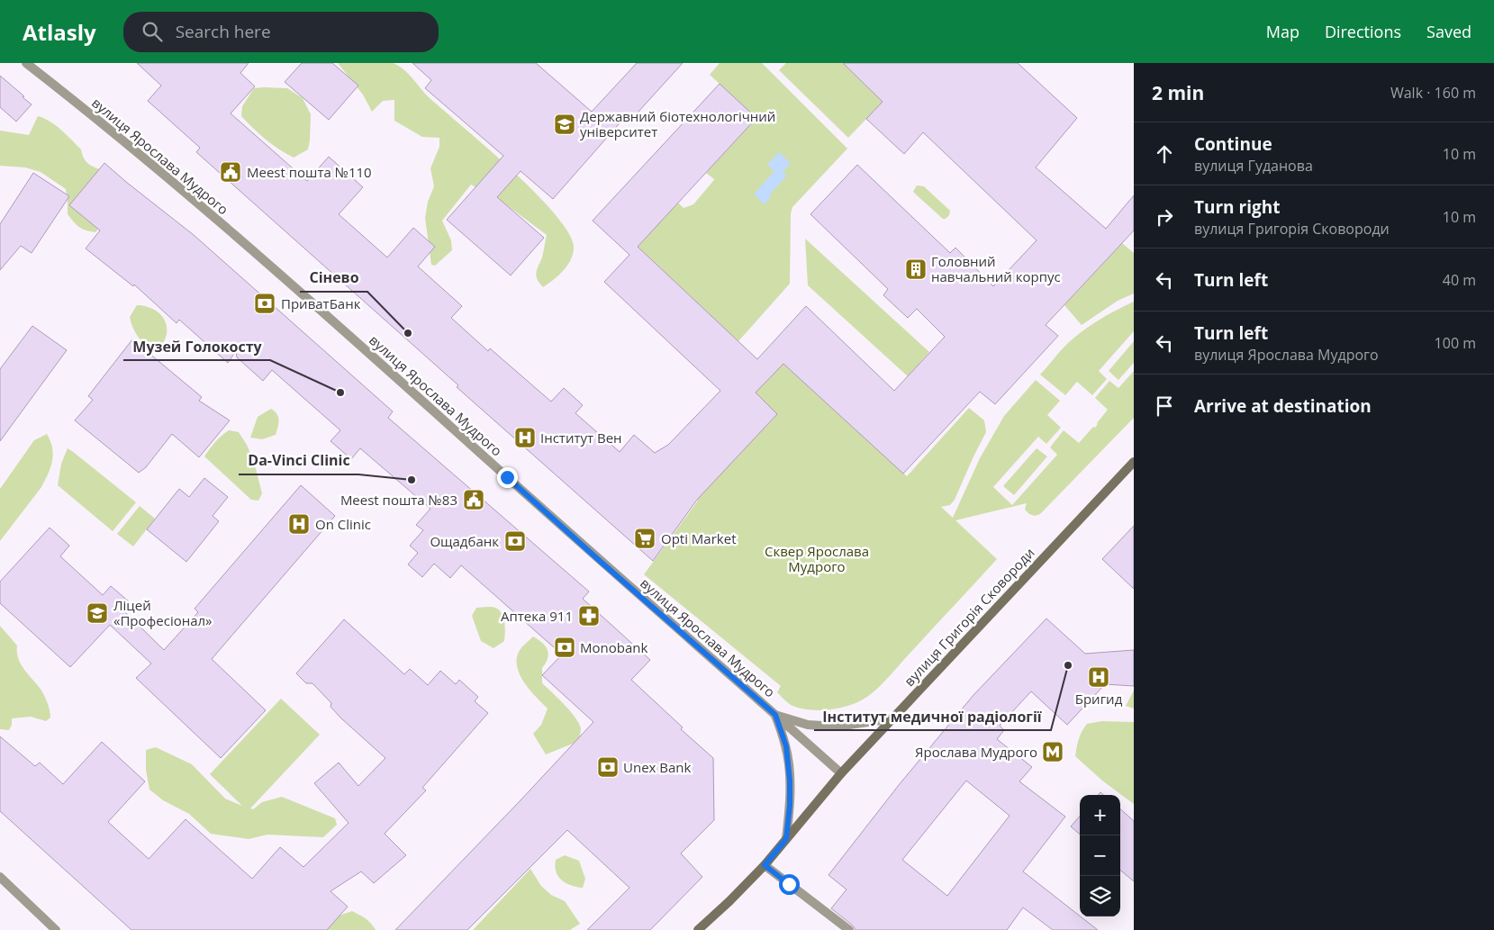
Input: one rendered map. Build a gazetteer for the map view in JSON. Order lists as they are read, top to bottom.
{
  "streets": {
    "main road": ["вулиця Григорія Сковороди"],
    "street": ["вулиця Ярослава Мудрого"]
  },
  "crossings": [
    ["вулиця Ярослава Мудрого", "вулиця Григорія Сковороди"]
  ],
  "parks": ["Сквер Ярослава Мудрого"],
  "places": {
    "school or university": ["Державний біотехнологічний університет", "Ліцей «Професіонал»"],
    "public building": ["Meest пошта №110", "Meest пошта №83"],
    "building": ["Головний навчальний корпус"],
    "bank": [
      "ПриватБанк",
      "Ощадбанк",
      "Monobank",
      "Unex Bank"
    ],
    "other": [
      "Сінево",
      "Музей Голокосту",
      "Da-Vinci Сlinic",
      "Інститут медичної радіології"
    ],
    "hospital": ["Інститут Вен", "On Clinic", "Бригид"],
    "supermarket": ["Opti Market"],
    "pharmacy": ["Аптека 911"],
    "metro station": ["Ярослава Мудрого"]
  },
  "page": {
    "header": "Atlasly",
    "search": "Search here",
    "nav": ["Map", "Directions", "Saved"],
    "heading": ["2 min", "Walk · 160 m"],
    "list": [
      ["Continue", "вулиця Гуданова", "10 m"],
      ["Turn right", "вулиця Григорія Сковороди", "10 m"],
      ["Turn left", "40 m"],
      ["Turn left", "вулиця Ярослава Мудрого", "100 m"],
      "Arrive at destination"
    ],
    "map_buttons": ["+", "−"]
  }
}
